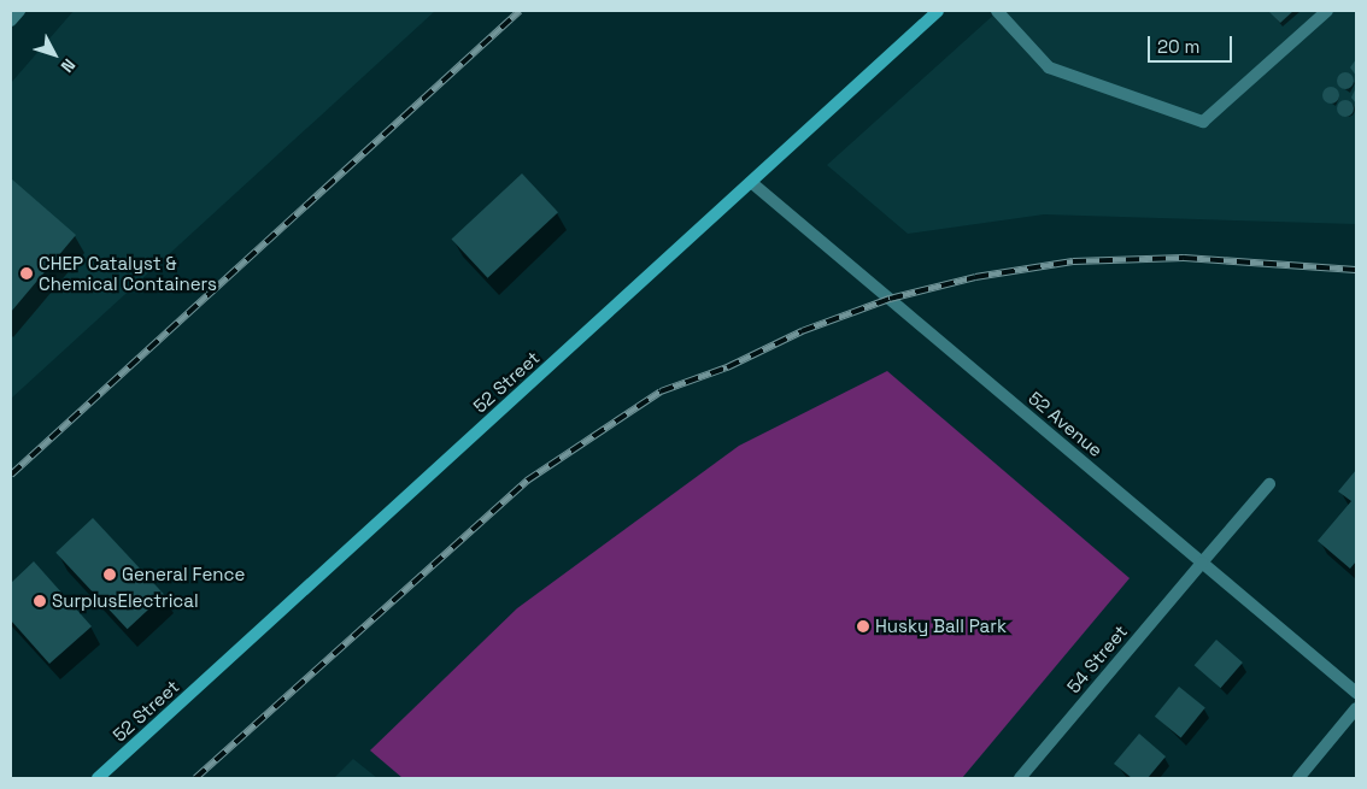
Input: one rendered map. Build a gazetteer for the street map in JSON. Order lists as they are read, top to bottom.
{
  "streets": {
    "main road": ["52 Street"],
    "street": ["52 Avenue", "54 Street"]
  },
  "crossings": [
    ["52 Street", "52 Avenue"],
    ["52 Avenue", "54 Street"]
  ],
  "places": [
    "CHEP Catalyst & Chemical Containers",
    "General Fence",
    "SurplusElectrical",
    "Husky Ball Park"
  ],
  "scale_bar": "20 m",
  "north": "bottom right"
}
